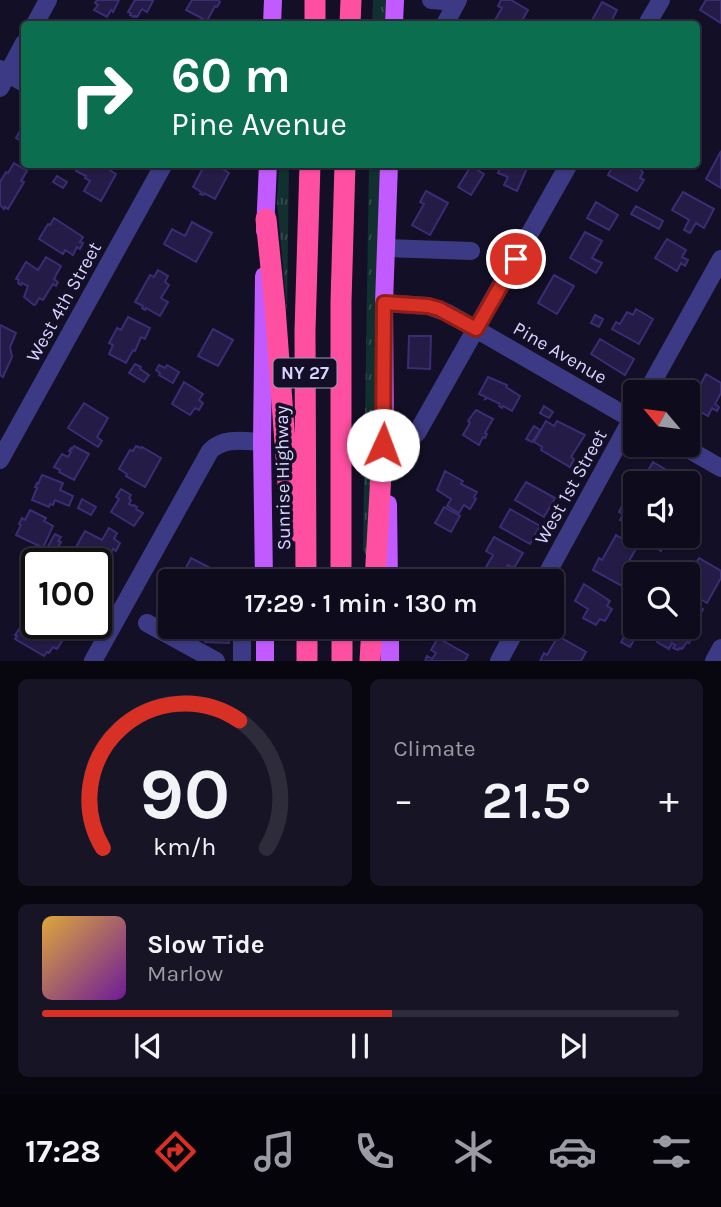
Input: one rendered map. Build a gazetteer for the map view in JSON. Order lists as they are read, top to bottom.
{
  "streets": {
    "highway": ["NY 27", "Sunrise Highway"],
    "street": ["West 4th Street", "Pine Avenue", "West 1st Street"]
  },
  "north": "top left",
  "page": {
    "turn": ["60 m", "Pine Avenue"],
    "limit": "100",
    "trip": "17:29 · 1 min · 130 m",
    "tile": "Climate",
    "heat": ["−", "21.5°", "+"],
    "song": ["Slow Tide", "Marlow"],
    "tabs": "17:28",
    "gauge": ["90", "km/h"]
  }
}
